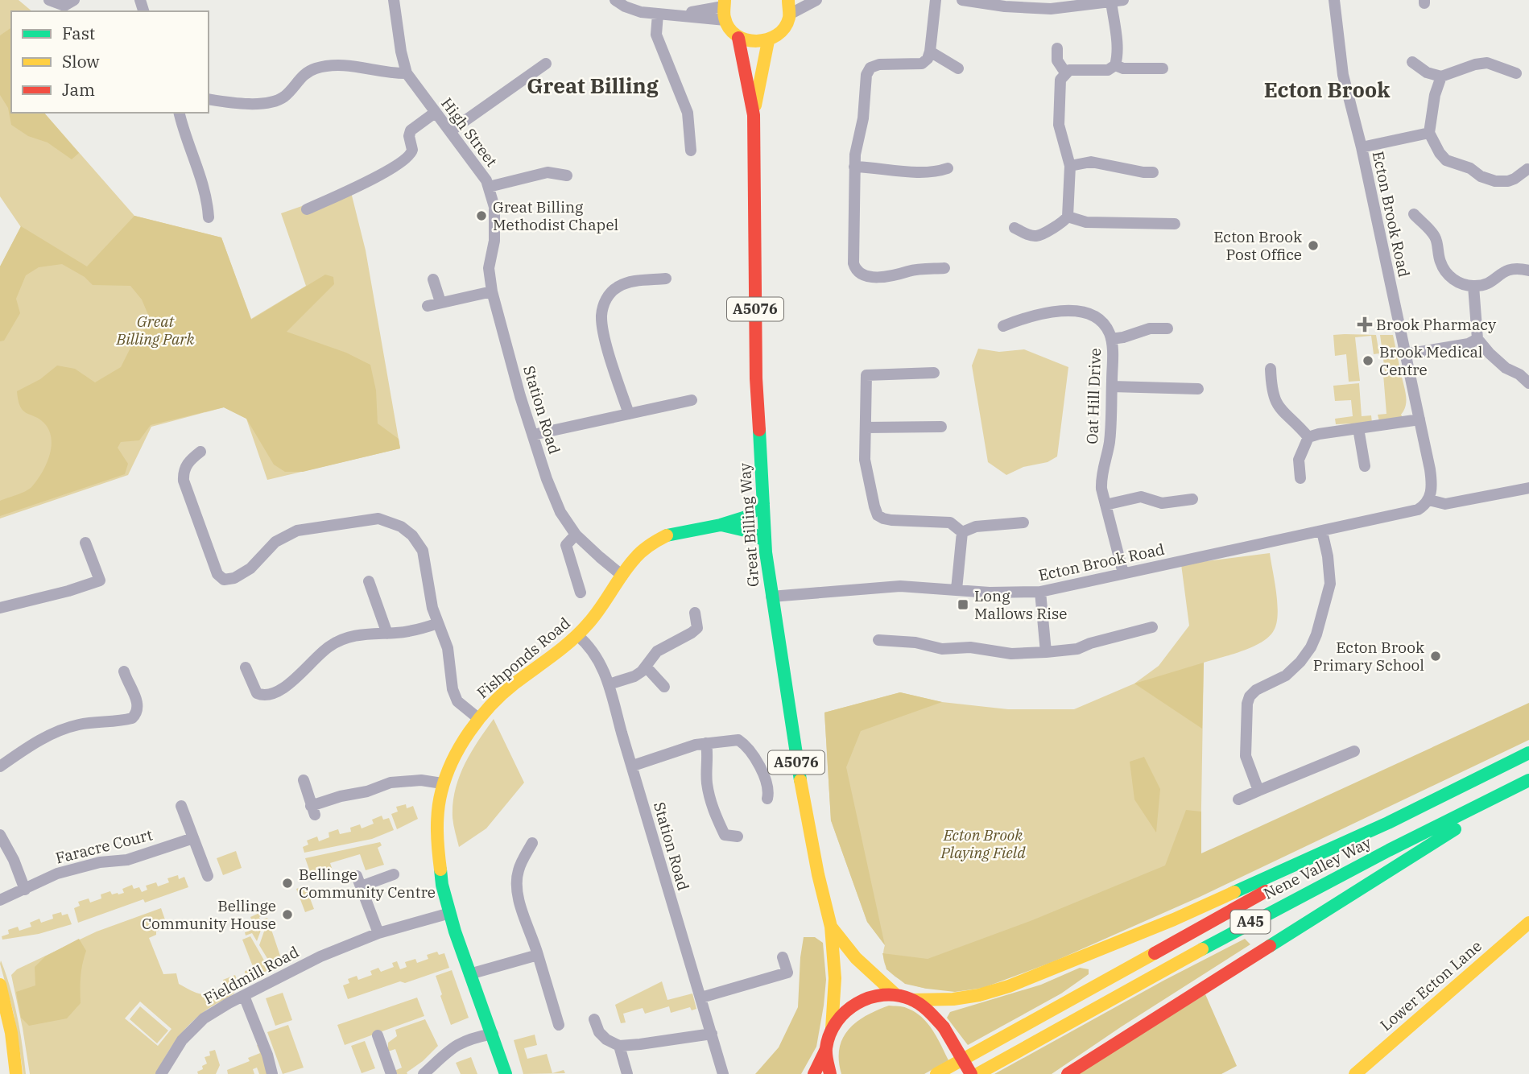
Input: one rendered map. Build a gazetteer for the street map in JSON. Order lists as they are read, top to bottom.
{
  "streets": {
    "main road": [
      "A5076",
      "Great Billing Way",
      "Fishponds Road",
      "Nene Valley Way",
      "A45",
      "Lower Ecton Lane"
    ],
    "street": [
      "High Street",
      "Ecton Brook Road",
      "Oat Hill Drive",
      "Station Road",
      "Faracre Court",
      "Fieldmill Road"
    ]
  },
  "crossings": [
    ["High Street", "Station Road"],
    ["Ecton Brook Road", "Oat Hill Drive"],
    ["Ecton Brook Road", "Great Billing Way"],
    ["Station Road", "Fishponds Road"],
    ["Great Billing Way", "Fishponds Road"],
    ["Fishponds Road", "Fieldmill Road"],
    ["Nene Valley Way", "A45"]
  ],
  "districts": ["Great Billing", "Ecton Brook"],
  "parks": ["Great Billing Park", "Ecton Brook Playing Field"],
  "places": {
    "other": [
      "Great Billing Methodist Chapel",
      "Ecton Brook Post Office",
      "Brook Medical Centre",
      "Ecton Brook Primary School",
      "Bellinge Community Centre",
      "Bellinge Community House"
    ],
    "health": ["Brook Pharmacy"],
    "transit": ["Long Mallows Rise"]
  },
  "legend": ["Fast", "Slow", "Jam"]
}
